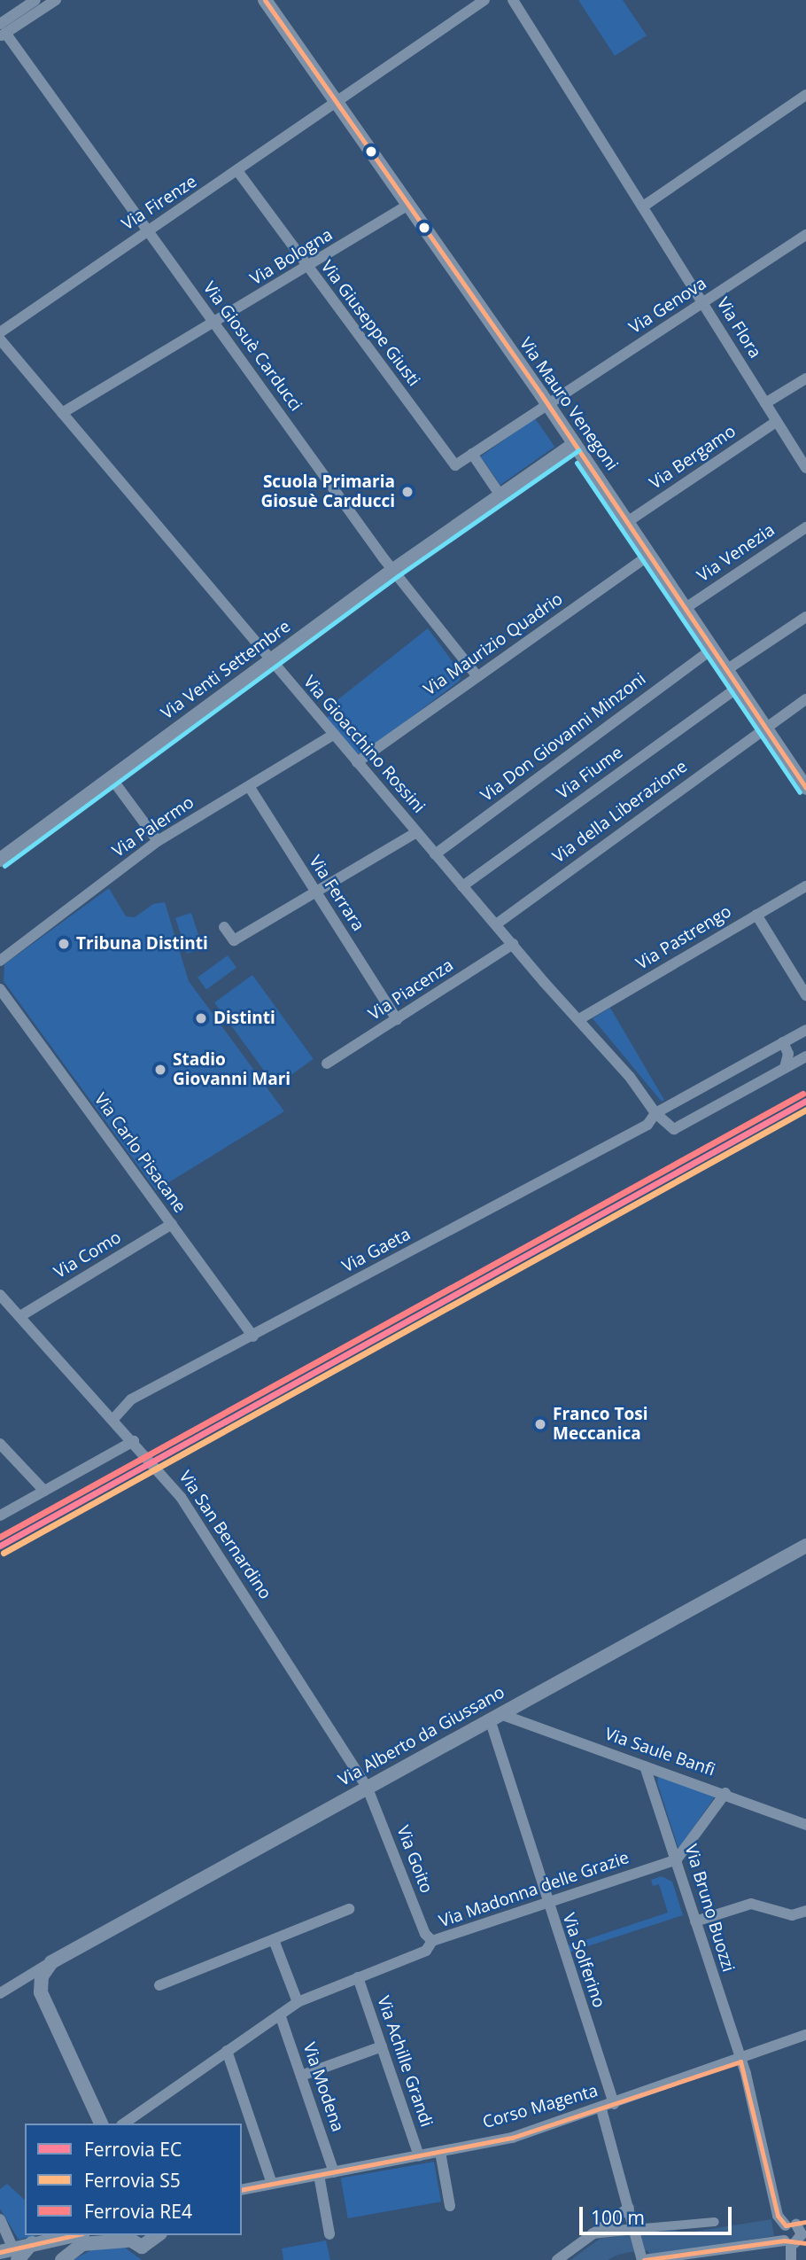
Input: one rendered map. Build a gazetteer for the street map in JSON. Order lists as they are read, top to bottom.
{
  "streets": {
    "street": [
      "Via Firenze",
      "Via Bologna",
      "Via Genova",
      "Via Giuseppe Giusti",
      "Via Flora",
      "Via Giosuè Carducci",
      "Via Mauro Venegoni",
      "Via Bergamo",
      "Via Venezia",
      "Via Maurizio Quadrio",
      "Via Venti Settembre",
      "Via Don Giovanni Minzoni",
      "Via Gioacchino Rossini",
      "Via Fiume",
      "Via della Liberazione",
      "Via Palermo",
      "Via Ferrara",
      "Via Pastrengo",
      "Via Piacenza",
      "Via Carlo Pisacane",
      "Via Gaeta",
      "Via Como",
      "Via San Bernardino",
      "Via Alberto da Giussano",
      "Via Saule Banfi",
      "Via Goito",
      "Via Madonna delle Grazie",
      "Via Bruno Buozzi",
      "Via Solferino",
      "Via Achille Grandi",
      "Via Modena",
      "Corso Magenta"
    ]
  },
  "crossings": [
    ["Via Firenze", "Via Giuseppe Giusti"],
    ["Via Firenze", "Via Giosuè Carducci"],
    ["Via Firenze", "Via Mauro Venegoni"],
    ["Via Bologna", "Via Giuseppe Giusti"],
    ["Via Bologna", "Via Giosuè Carducci"],
    ["Via Bologna", "Via Mauro Venegoni"],
    ["Via Bologna", "Via Gioacchino Rossini"],
    ["Via Genova", "Via Giuseppe Giusti"],
    ["Via Genova", "Via Flora"],
    ["Via Genova", "Via Mauro Venegoni"],
    ["Via Flora", "Via Bergamo"],
    ["Via Giosuè Carducci", "Via Maurizio Quadrio"],
    ["Via Giosuè Carducci", "Via Venti Settembre"],
    ["Via Mauro Venegoni", "Via Bergamo"],
    ["Via Mauro Venegoni", "Via Venezia"],
    ["Via Mauro Venegoni", "Via Maurizio Quadrio"],
    ["Via Mauro Venegoni", "Via Venti Settembre"],
    ["Via Mauro Venegoni", "Via Don Giovanni Minzoni"],
    ["Via Mauro Venegoni", "Via Fiume"],
    ["Via Mauro Venegoni", "Via della Liberazione"],
    ["Via Maurizio Quadrio", "Via Gioacchino Rossini"],
    ["Via Venti Settembre", "Via Gioacchino Rossini"],
    ["Via Don Giovanni Minzoni", "Via Gioacchino Rossini"],
    ["Via Gioacchino Rossini", "Via Fiume"],
    ["Via Gioacchino Rossini", "Via della Liberazione"],
    ["Via Gioacchino Rossini", "Via Palermo"],
    ["Via Gioacchino Rossini", "Via Pastrengo"],
    ["Via Gioacchino Rossini", "Via Piacenza"],
    ["Via Gioacchino Rossini", "Via Gaeta"],
    ["Via Palermo", "Via Ferrara"],
    ["Via Ferrara", "Via Piacenza"],
    ["Via Carlo Pisacane", "Via Gaeta"],
    ["Via Carlo Pisacane", "Via Como"],
    ["Via Gaeta", "Via San Bernardino"],
    ["Via Como", "Via San Bernardino"],
    ["Via San Bernardino", "Via Alberto da Giussano"],
    ["Via San Bernardino", "Via Goito"],
    ["Via Alberto da Giussano", "Via Saule Banfi"],
    ["Via Alberto da Giussano", "Via Goito"],
    ["Via Alberto da Giussano", "Via Solferino"],
    ["Via Saule Banfi", "Via Bruno Buozzi"],
    ["Via Saule Banfi", "Via Solferino"],
    ["Via Goito", "Via Madonna delle Grazie"],
    ["Via Madonna delle Grazie", "Via Bruno Buozzi"],
    ["Via Madonna delle Grazie", "Via Solferino"],
    ["Via Madonna delle Grazie", "Via Achille Grandi"],
    ["Via Madonna delle Grazie", "Via Modena"],
    ["Via Bruno Buozzi", "Corso Magenta"],
    ["Via Solferino", "Corso Magenta"],
    ["Via Achille Grandi", "Corso Magenta"],
    ["Via Modena", "Corso Magenta"]
  ],
  "places": [
    "Scuola Primaria Giosuè Carducci",
    "Tribuna Distinti",
    "Distinti",
    "Stadio Giovanni Mari",
    "Franco Tosi Meccanica"
  ],
  "lines": ["rail line RE4", "rail line EC", "rail line S5"],
  "legend": ["Ferrovia EC", "Ferrovia S5", "Ferrovia RE4"],
  "scale_bar": "100 m"
}
